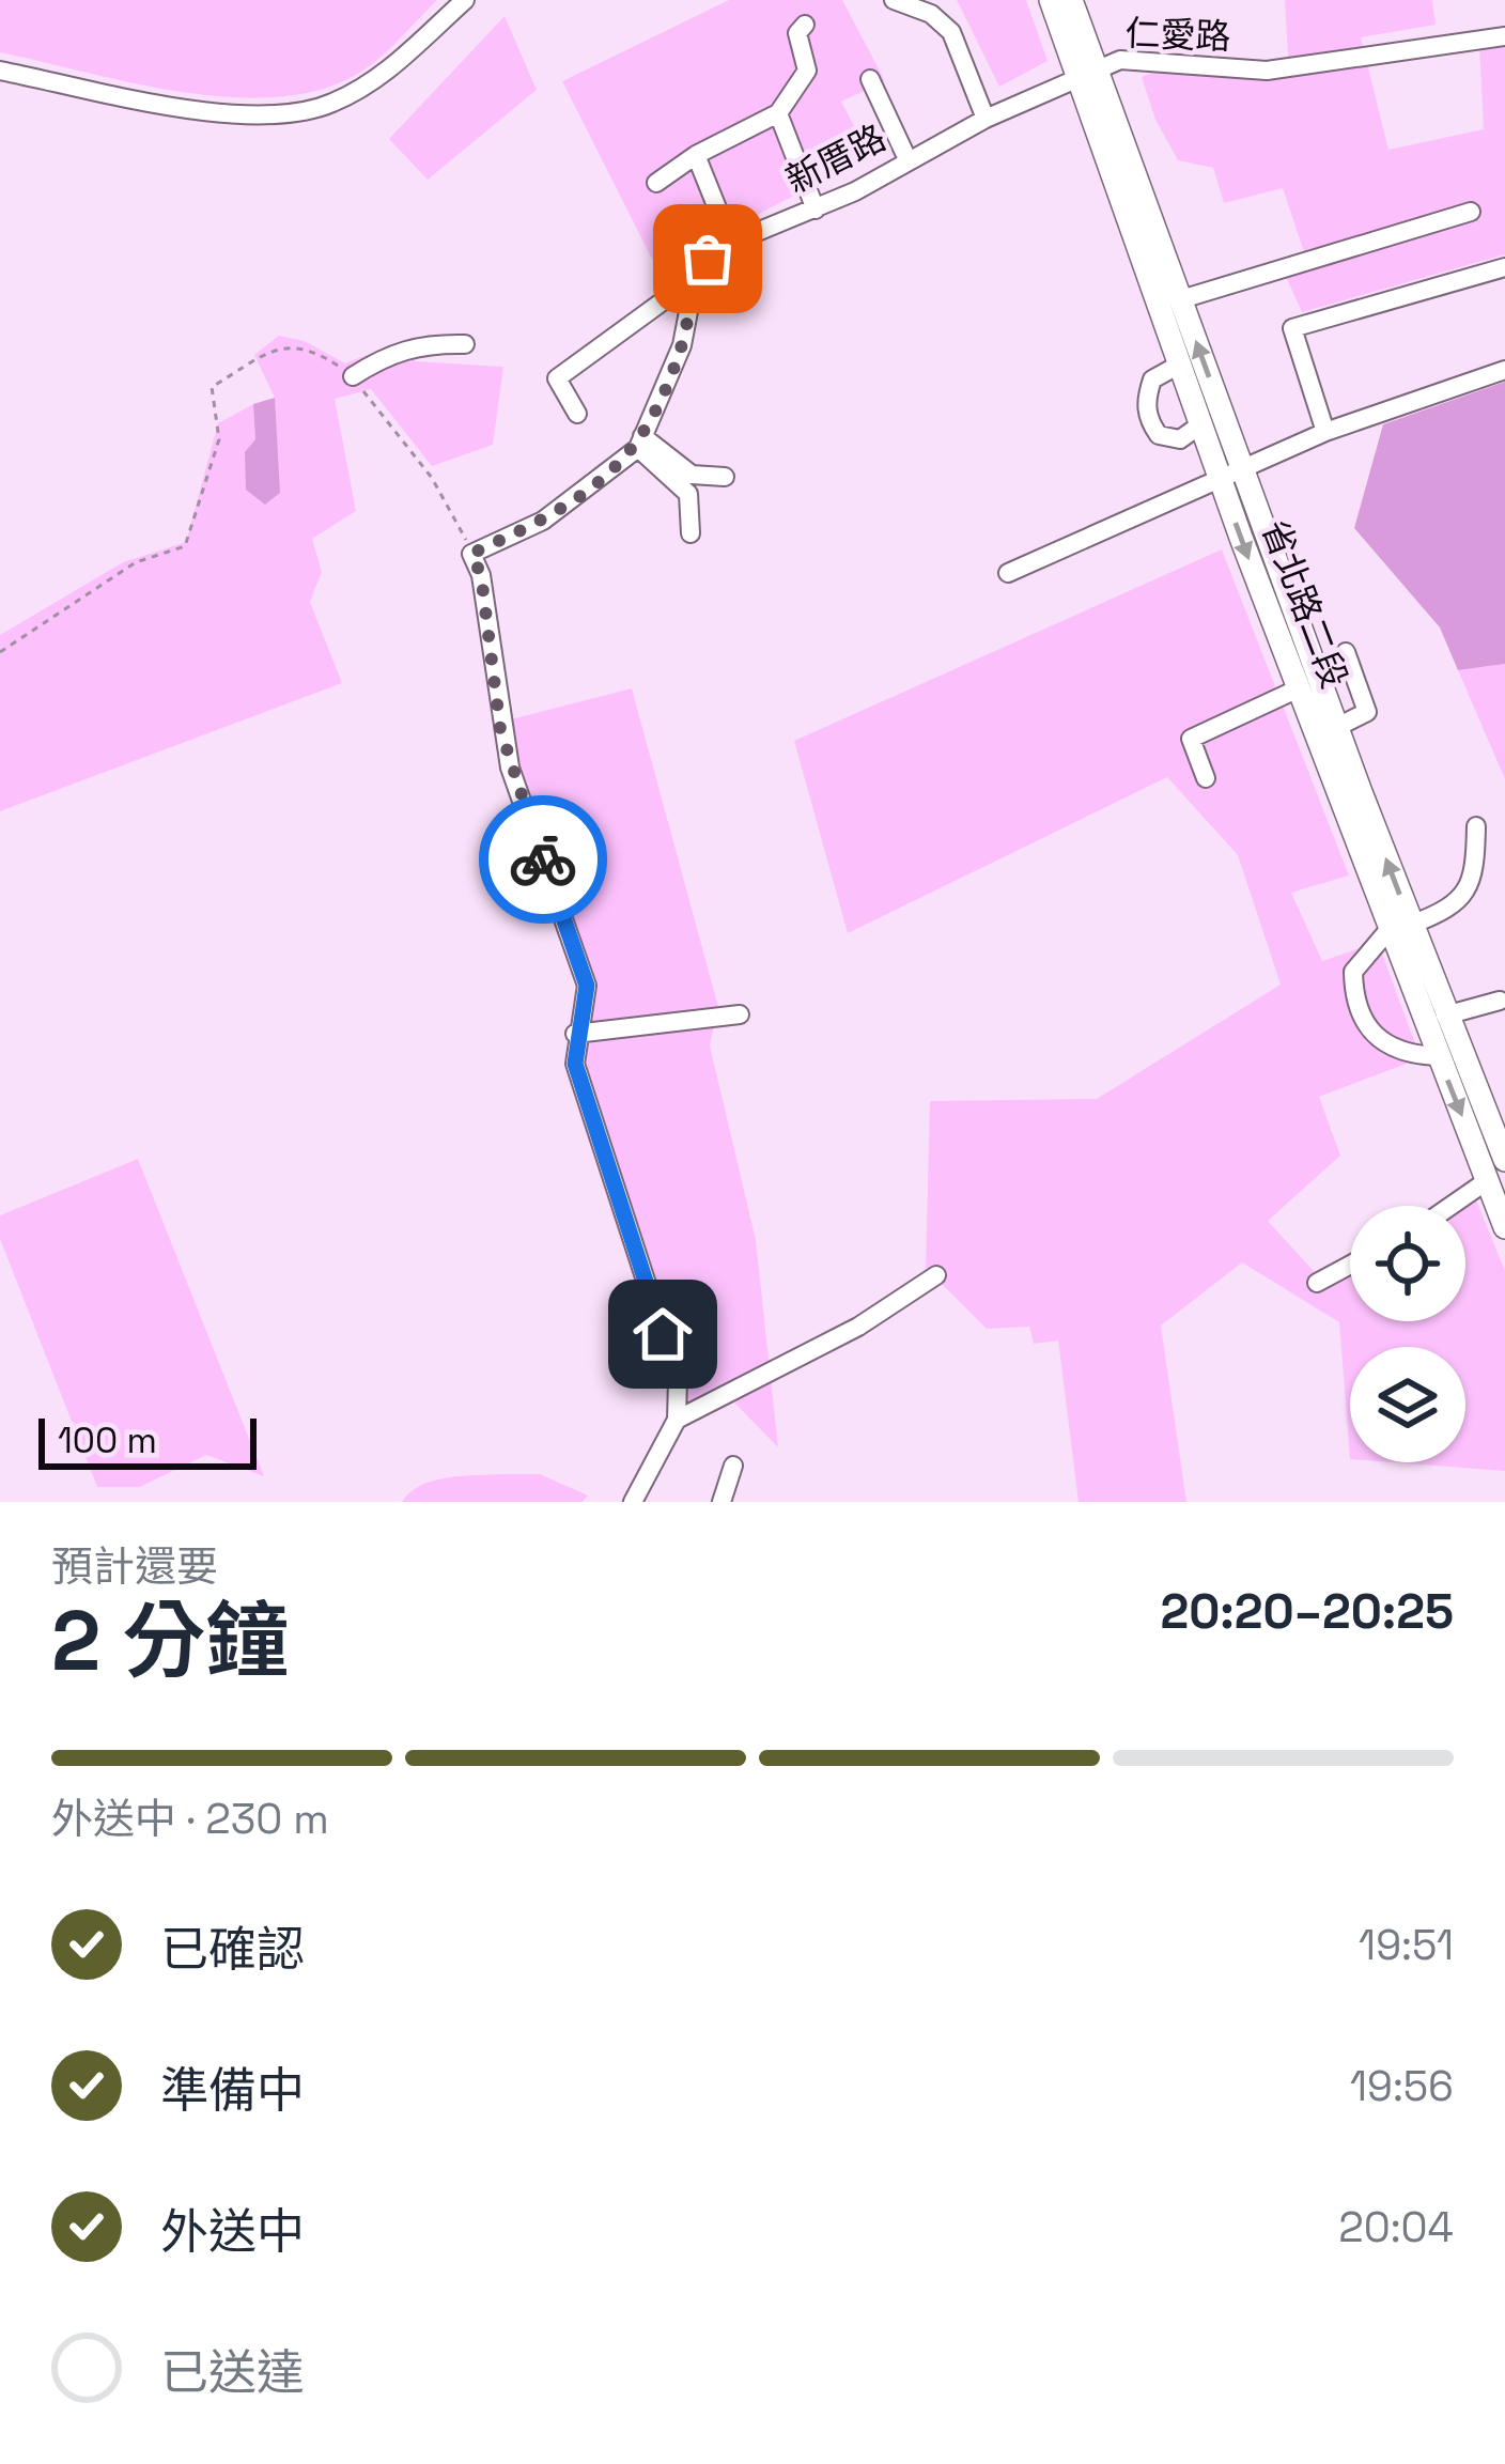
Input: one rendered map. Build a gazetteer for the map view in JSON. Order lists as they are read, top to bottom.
{
  "streets": {
    "main road": ["省北路二段"],
    "street": ["仁愛路", "新厝路"]
  },
  "crossings": [
    ["仁愛路", "新厝路"],
    ["仁愛路", "省北路二段"],
    ["新厝路", "省北路二段"]
  ],
  "scale_bar": "100 m",
  "page": {
    "scale": "100 m",
    "heading": ["2 分鐘", "預計還要", "20:20–20:25"],
    "bar": "外送中 · 230 m",
    "list": [
      ["已確認", "19:51"],
      ["準備中", "19:56"],
      ["外送中", "20:04"],
      "已送達"
    ]
  }
}
